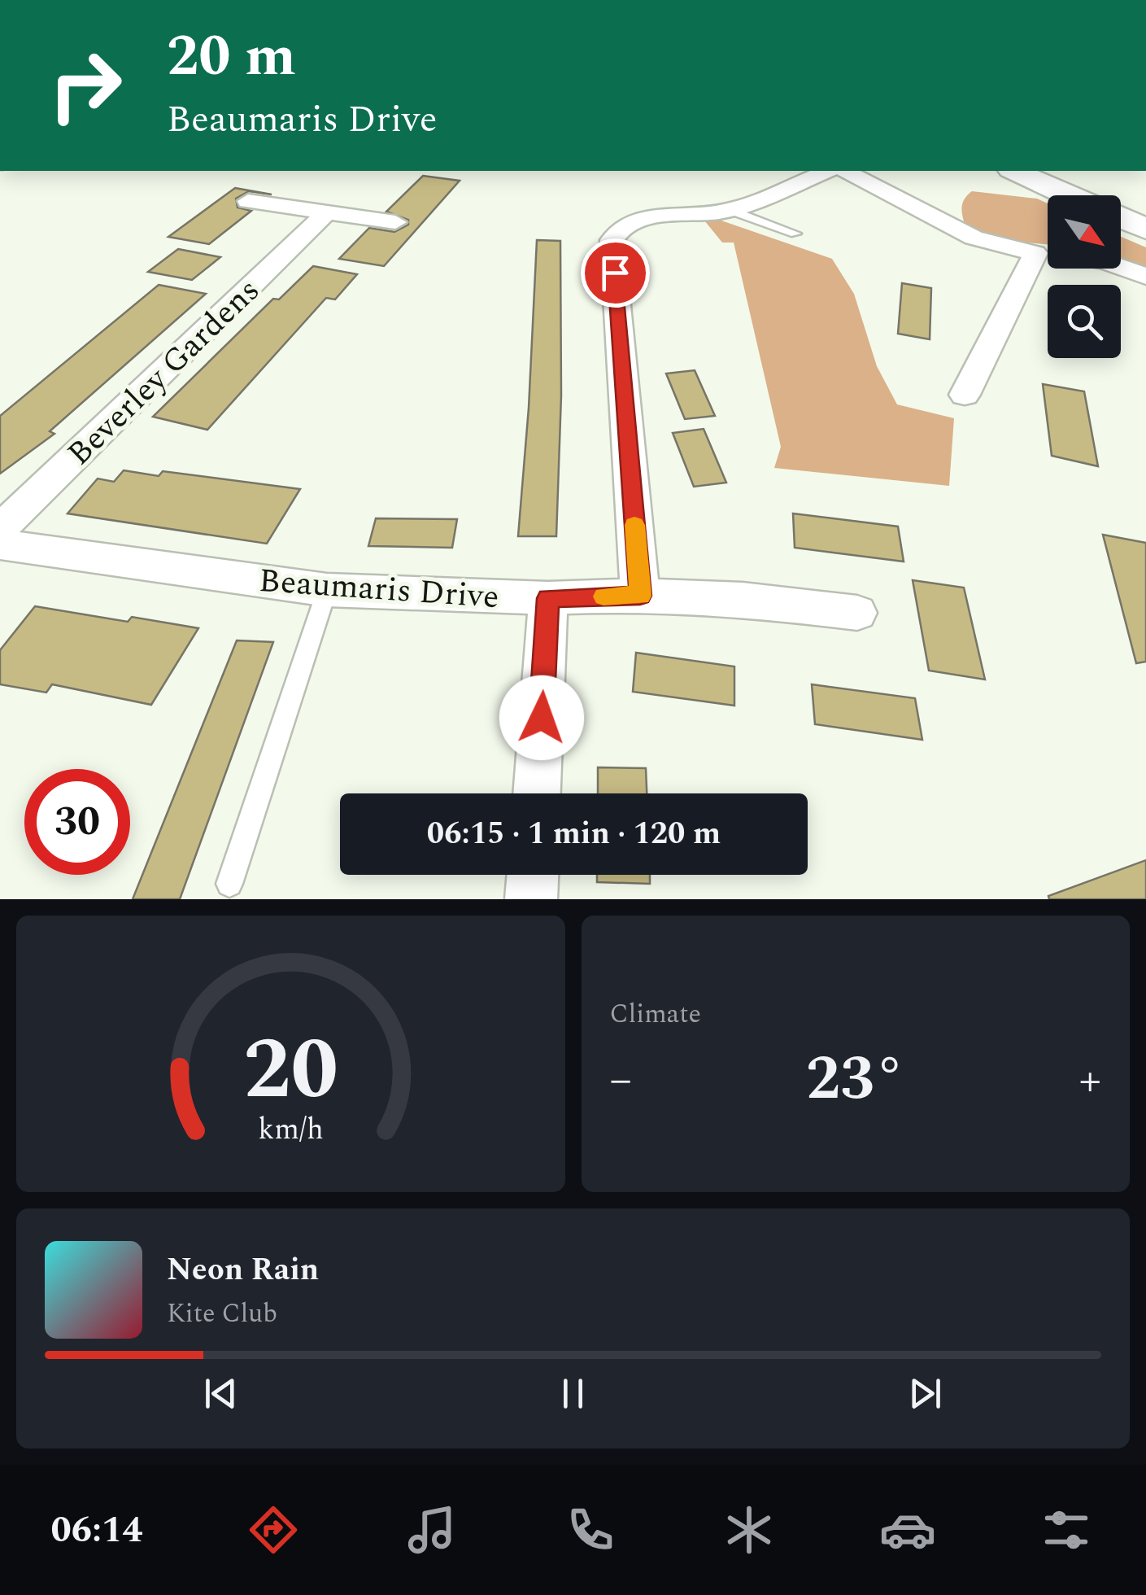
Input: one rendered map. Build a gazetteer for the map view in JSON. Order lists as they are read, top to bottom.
{
  "streets": {
    "street": ["Beverley Gardens", "Beaumaris Drive"]
  },
  "north": "bottom right",
  "page": {
    "turn": ["20 m", "Beaumaris Drive"],
    "limit": "30",
    "trip": "06:15 · 1 min · 120 m",
    "tile": "Climate",
    "heat": ["−", "23°", "+"],
    "song": ["Neon Rain", "Kite Club"],
    "tabs": "06:14",
    "gauge": ["20", "km/h"]
  }
}
